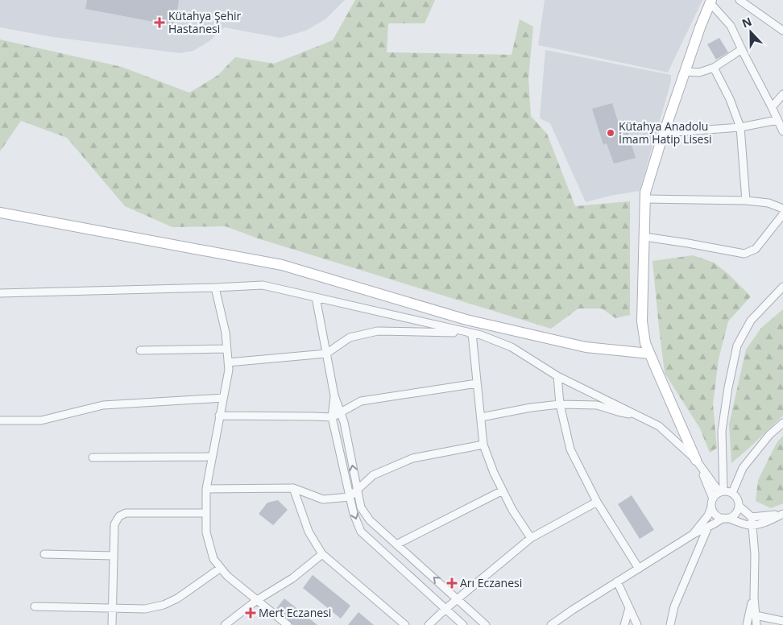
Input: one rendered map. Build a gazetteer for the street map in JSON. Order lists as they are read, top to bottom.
{
  "places": {
    "health": ["Kütahya Şehir Hastanesi", "Arı Eczanesi", "Mert Eczanesi"],
    "other": ["Kütahya Anadolu İmam Hatip Lisesi"]
  },
  "north": "top"
}
